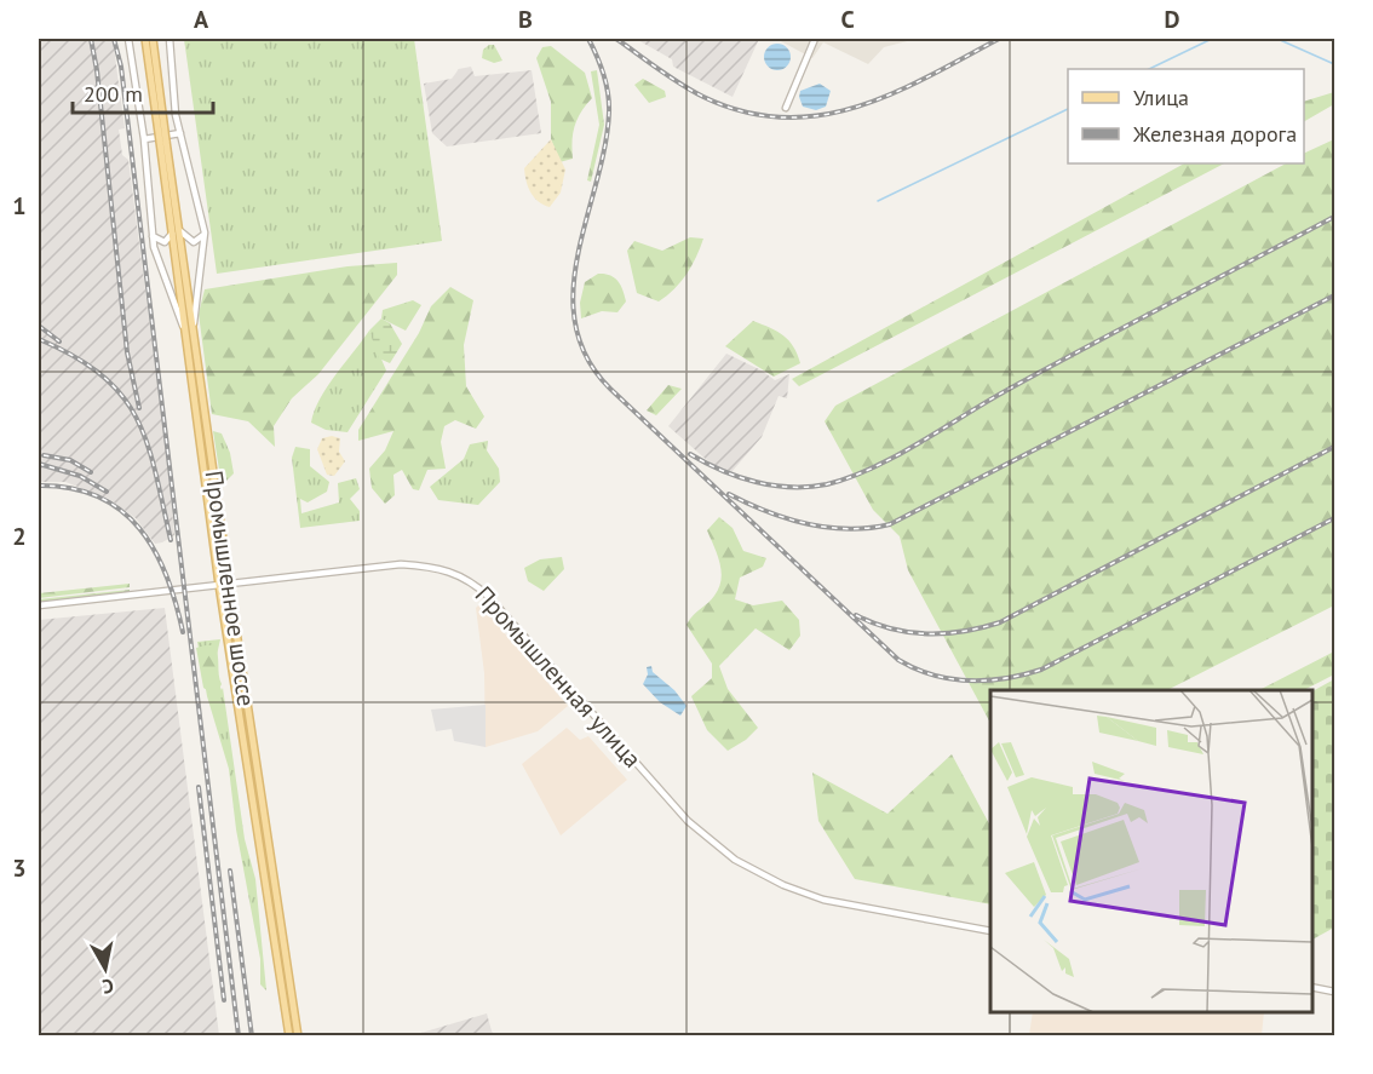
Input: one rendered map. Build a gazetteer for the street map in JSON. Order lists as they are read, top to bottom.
{
  "streets": {
    "main road": ["Промышленное шоссе"],
    "street": ["Промышленная улица"]
  },
  "crossings": [
    ["Промышленное шоссе", "Промышленная улица"]
  ],
  "legend": ["Улица", "Железная дорога"],
  "scale_bar": "200 m",
  "north": "bottom",
  "grid": {
    "columns": [
      "A",
      "B",
      "C",
      "D"
    ],
    "rows": ["1", "2", "3"]
  }
}
